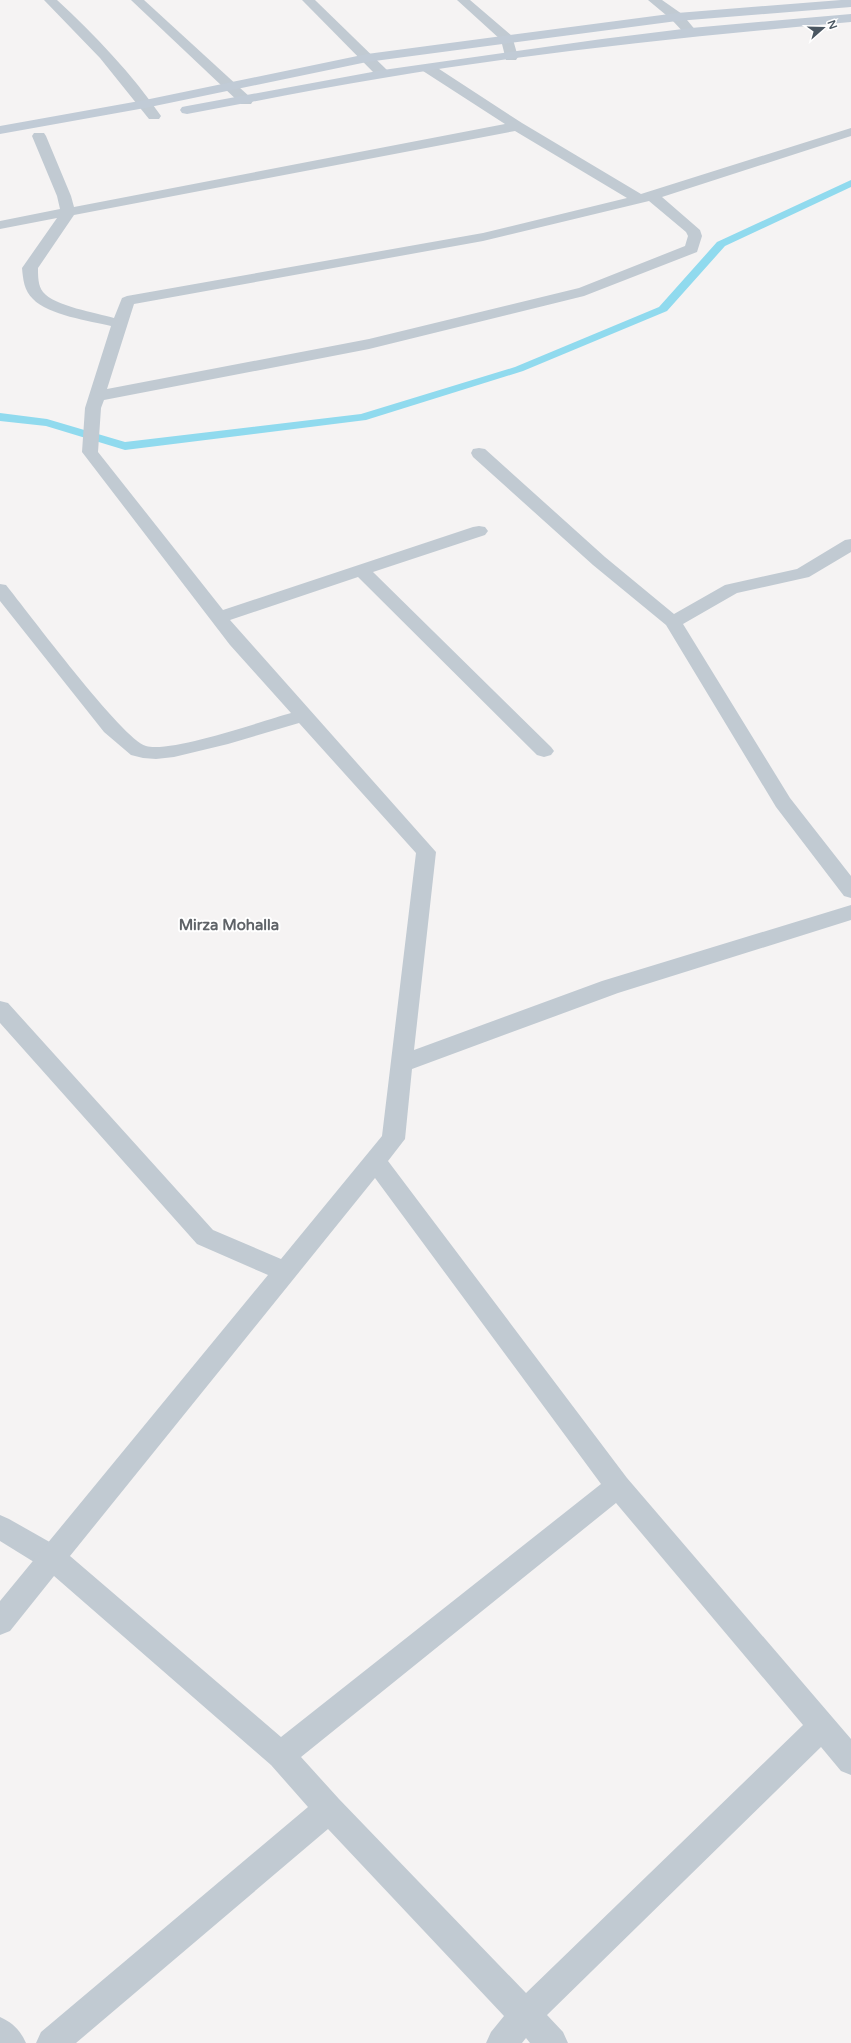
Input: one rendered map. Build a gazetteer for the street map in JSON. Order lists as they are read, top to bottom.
{
  "districts": ["Mirza Mohalla"],
  "north": "right"
}
